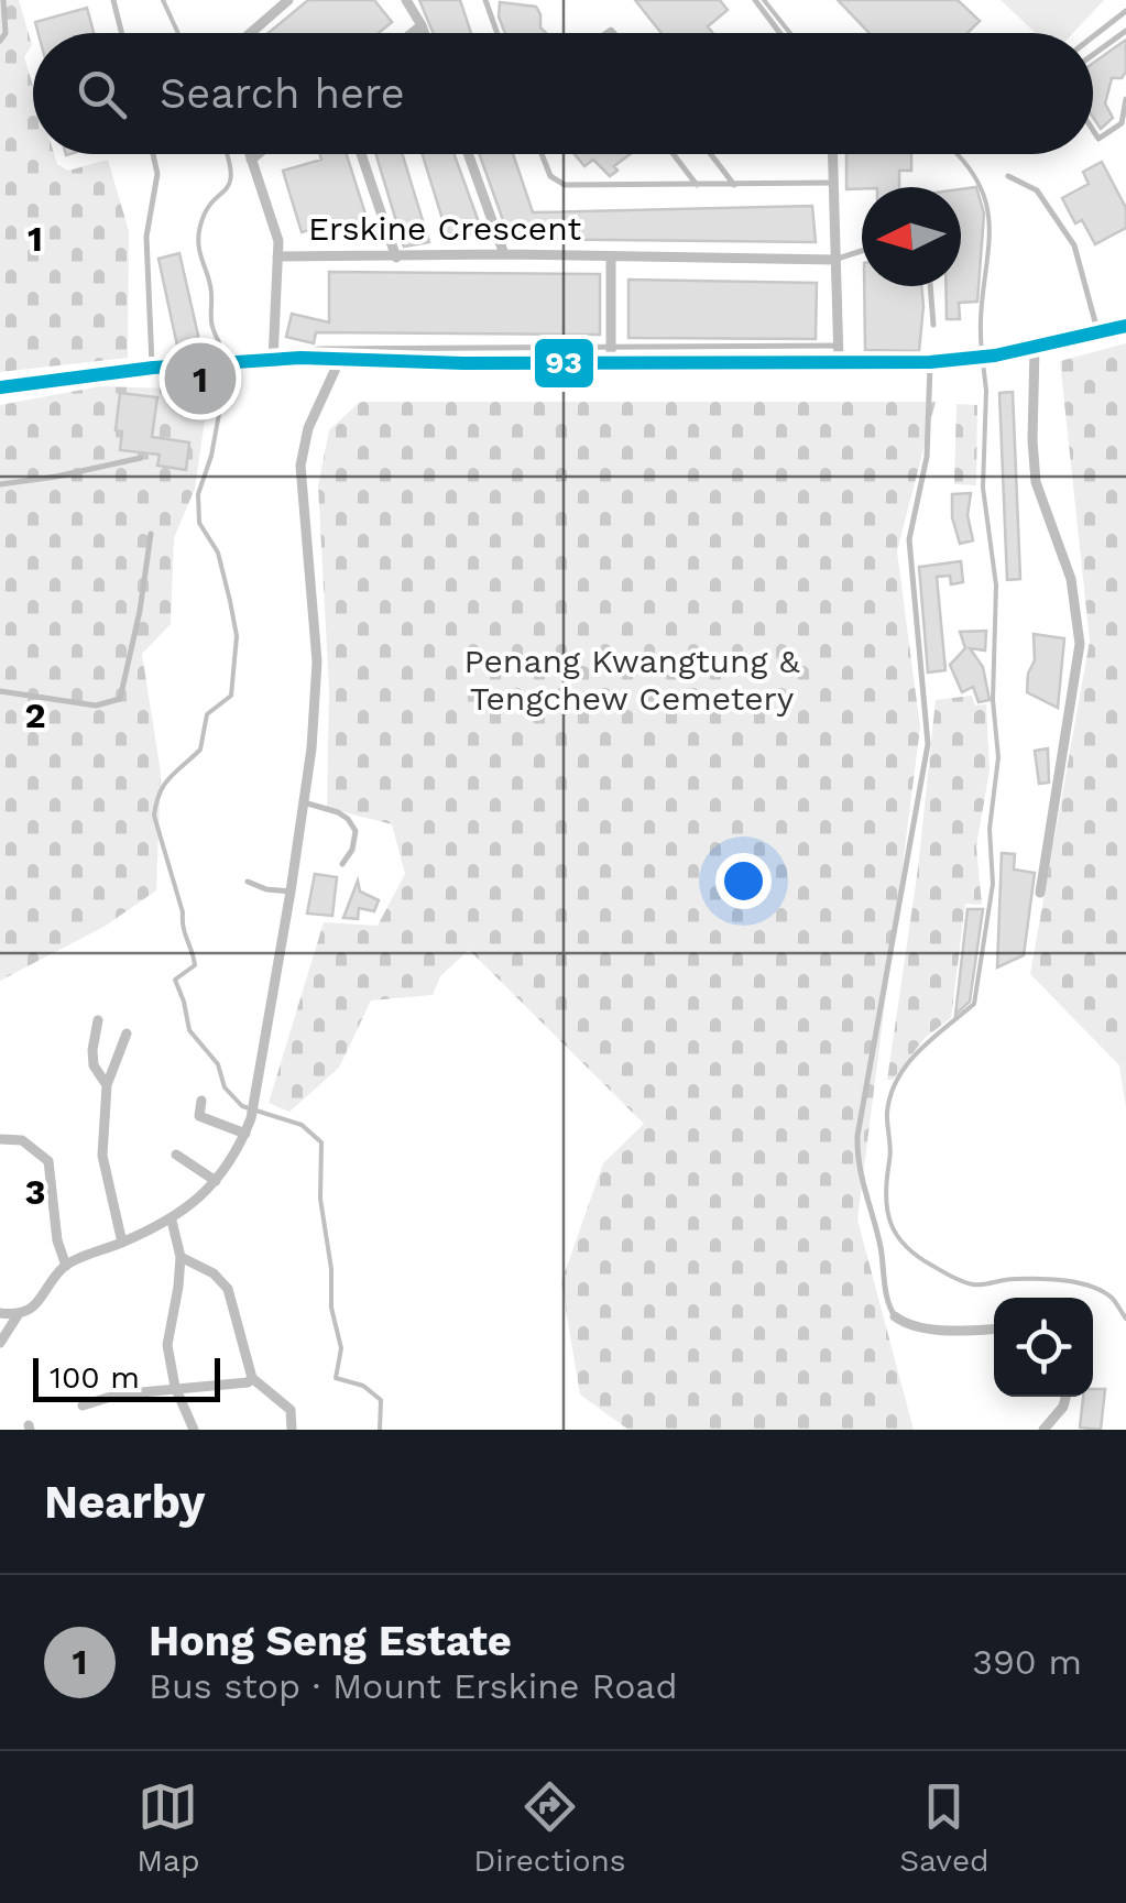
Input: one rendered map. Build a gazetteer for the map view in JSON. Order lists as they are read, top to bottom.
{
  "streets": {
    "street": ["Erskine Crescent"]
  },
  "parks": ["Penang Kwangtung & Tengchew Cemetery"],
  "lines": ["transit line 93"],
  "scale_bar": "100 m",
  "north": "left",
  "page": {
    "search": "Search here",
    "pins": "1",
    "scale": "100 m",
    "heading": "Nearby",
    "list": [
      {
        "mark": "1",
        "name": "Hong Seng Estate",
        "note": "Bus stop · Mount Erskine Road",
        "value": "390 m"
      }
    ],
    "nav": ["Map", "Directions", "Saved"]
  },
  "grid": {
    "rows": ["1", "2", "3"]
  }
}
